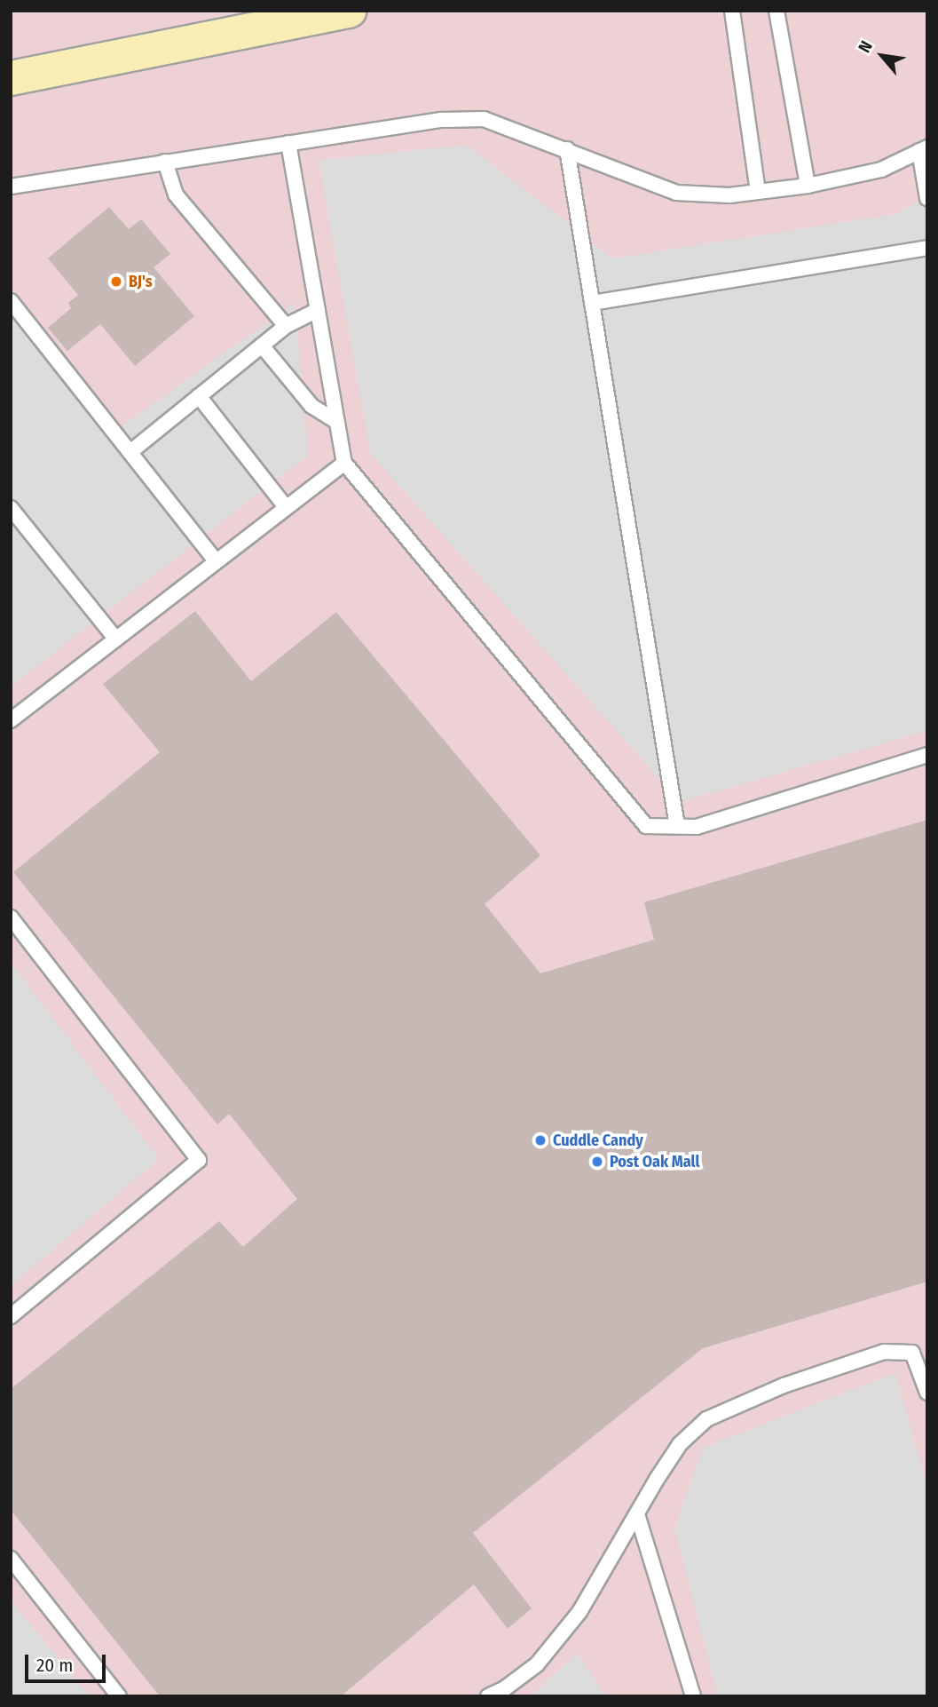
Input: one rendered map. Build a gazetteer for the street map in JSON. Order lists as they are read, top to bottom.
{
  "places": ["BJ's", "Cuddle Candy", "Post Oak Mall"],
  "scale_bar": "20 m",
  "north": "top left"
}
